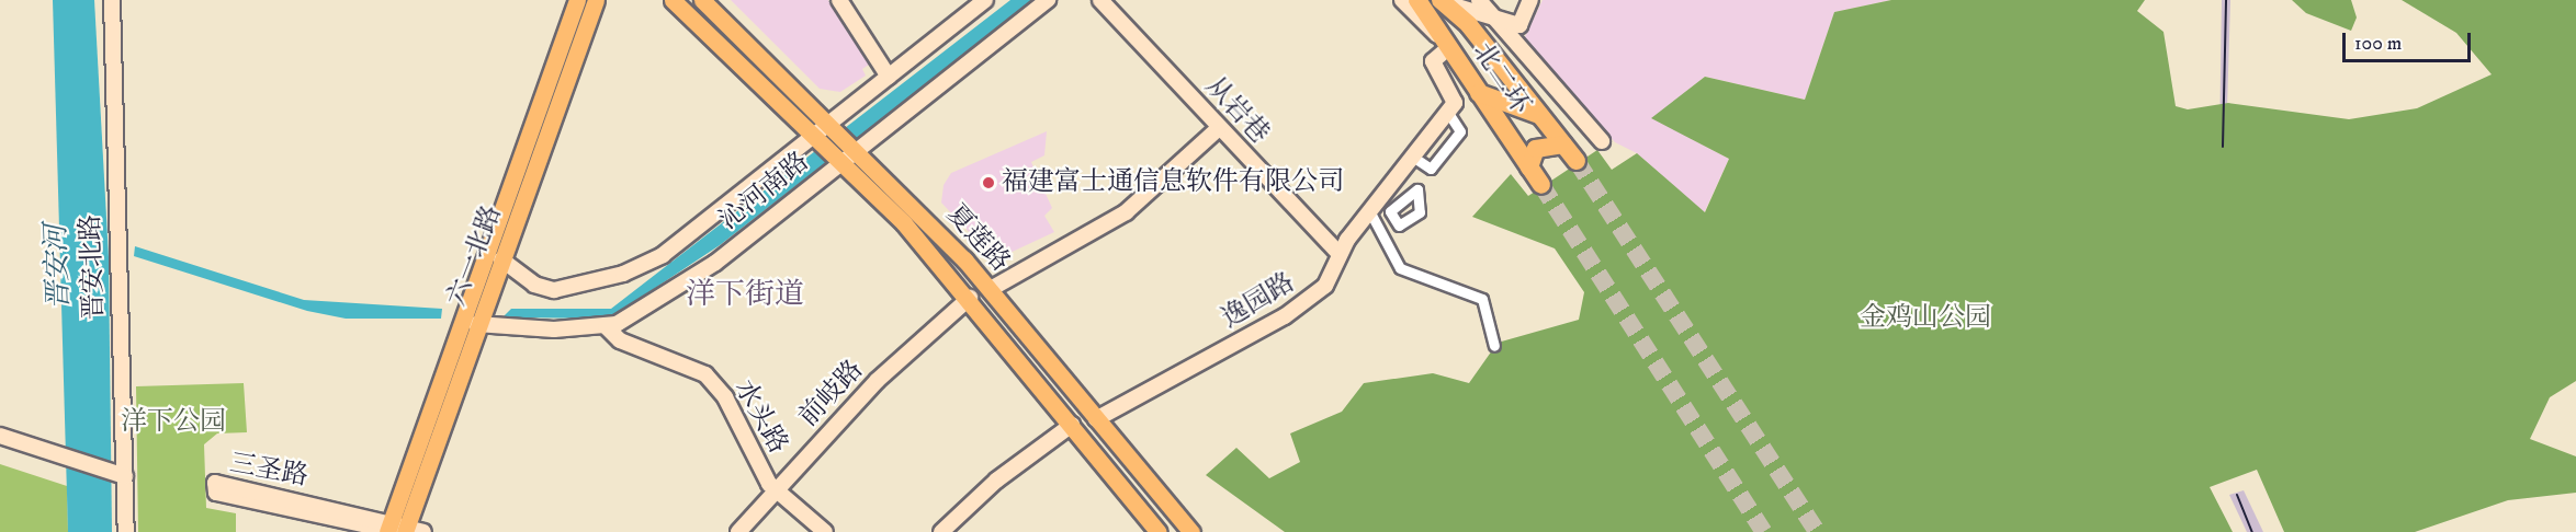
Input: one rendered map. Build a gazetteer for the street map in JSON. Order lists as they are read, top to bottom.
{
  "streets": {
    "highway": ["北二环"],
    "main road": ["夏莲路", "六一北路"],
    "street": [
      "从岩巷",
      "沁河南路",
      "晋安北路",
      "逸园路",
      "前岐路",
      "水头路",
      "三圣路"
    ]
  },
  "crossings": [
    ["北二环", "逸园路"],
    ["从岩巷", "逸园路"],
    ["沁河南路", "夏莲路"],
    ["沁河南路", "六一北路"],
    ["沁河南路", "水头路"],
    ["夏莲路", "逸园路"],
    ["夏莲路", "前岐路"],
    ["六一北路", "三圣路"],
    ["前岐路", "水头路"]
  ],
  "districts": ["洋下街道"],
  "water": ["晋安河"],
  "parks": ["金鸡山公园", "洋下公园"],
  "places": ["福建富士通信息软件有限公司"],
  "scale_bar": "100 m"
}
